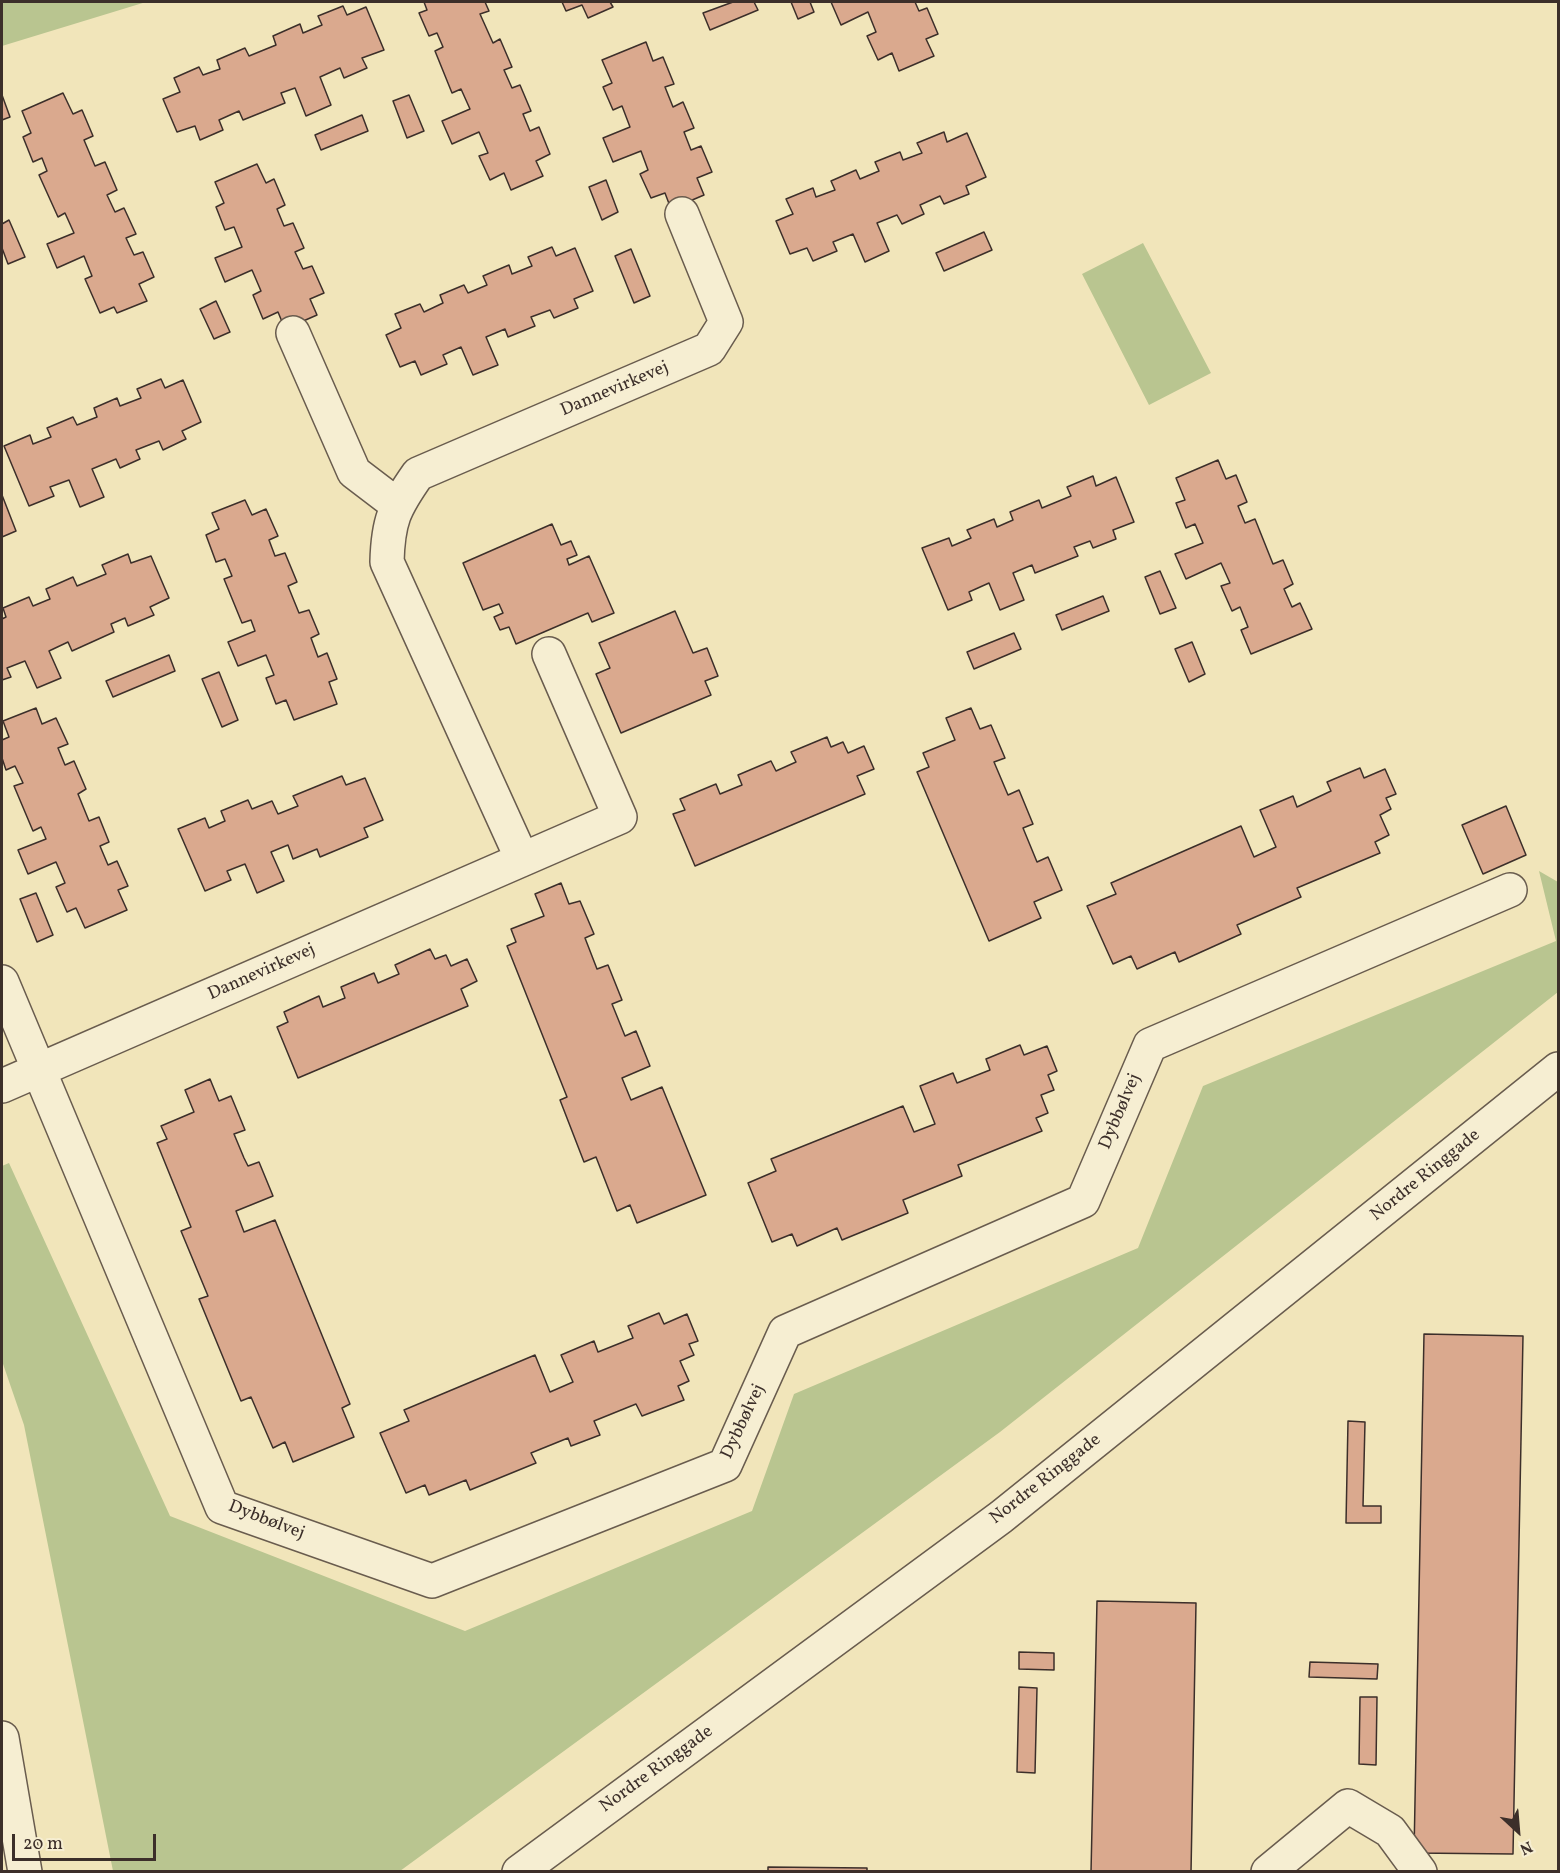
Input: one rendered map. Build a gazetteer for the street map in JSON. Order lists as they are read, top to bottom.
{
  "streets": {
    "street": ["Dannevirkevej", "Dybbølvej", "Nordre Ringgade"]
  },
  "crossings": [
    ["Dannevirkevej", "Dybbølvej"]
  ],
  "scale_bar": "20 m",
  "north": "bottom right"
}
